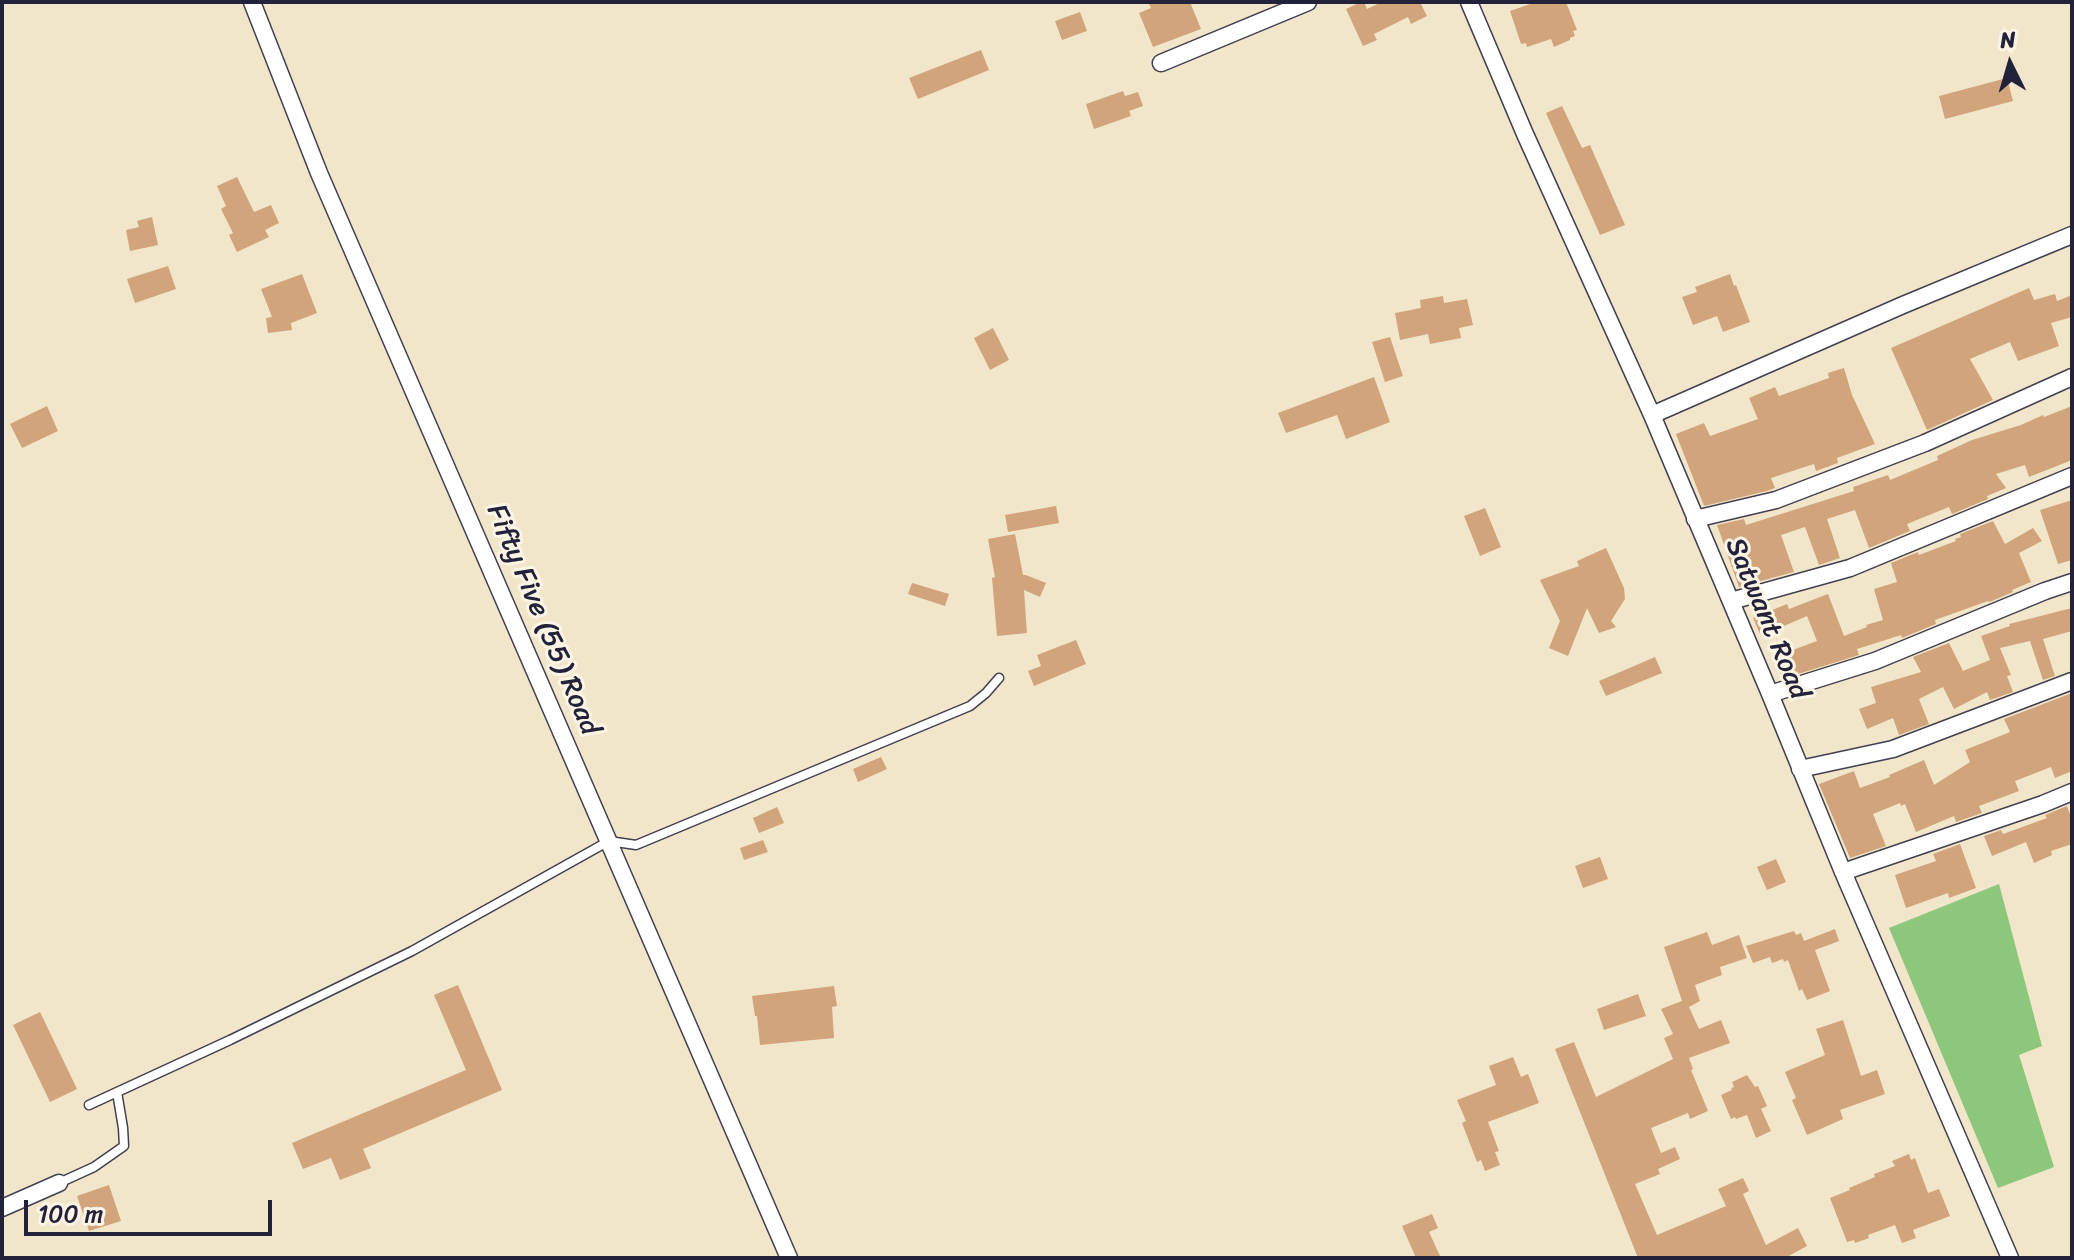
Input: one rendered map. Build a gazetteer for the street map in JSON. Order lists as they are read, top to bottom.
{
  "streets": {
    "street": ["Satwant Road", "Fifty Five (55) Road"]
  },
  "scale_bar": "100 m",
  "north": "top"
}
